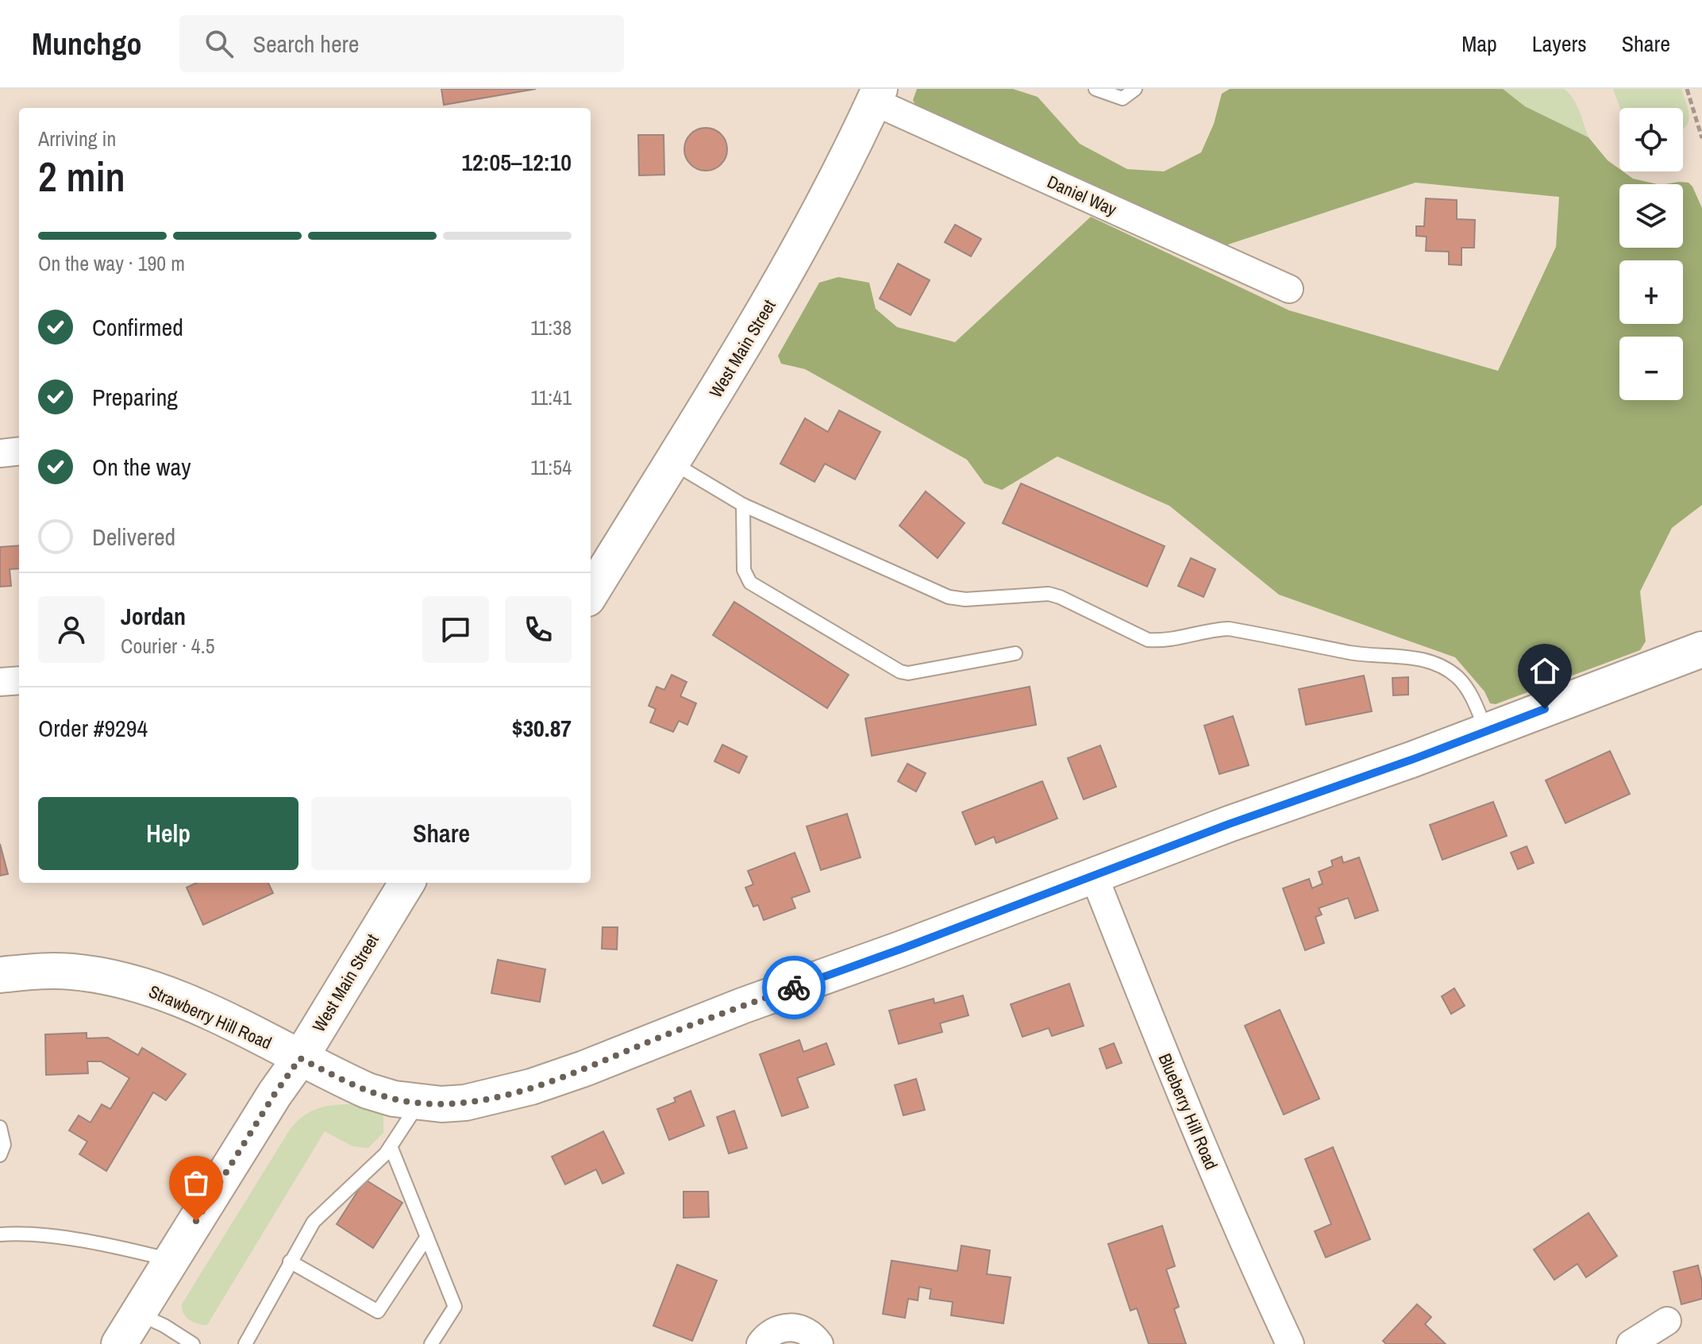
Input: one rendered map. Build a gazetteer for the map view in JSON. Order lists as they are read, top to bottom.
{
  "streets": {
    "main road": ["West Main Street", "Strawberry Hill Road"],
    "street": ["Daniel Way", "Blueberry Hill Road"]
  },
  "crossings": [
    ["Daniel Way", "West Main Street"],
    ["West Main Street", "Strawberry Hill Road"],
    ["Strawberry Hill Road", "Blueberry Hill Road"]
  ],
  "page": {
    "header": "Munchgo",
    "search": "Search here",
    "nav": ["Map", "Layers", "Share"],
    "map_buttons": ["+", "−"],
    "heading": ["2 min", "Arriving in", "12:05–12:10"],
    "panel": [
      "Jordan",
      "Courier · 4.5",
      "Order #9294",
      "$30.87"
    ],
    "bar": "On the way · 190 m",
    "list": [
      ["Confirmed", "11:38"],
      ["Preparing", "11:41"],
      ["On the way", "11:54"],
      "Delivered"
    ],
    "buttons": ["Help", "Share"]
  }
}
